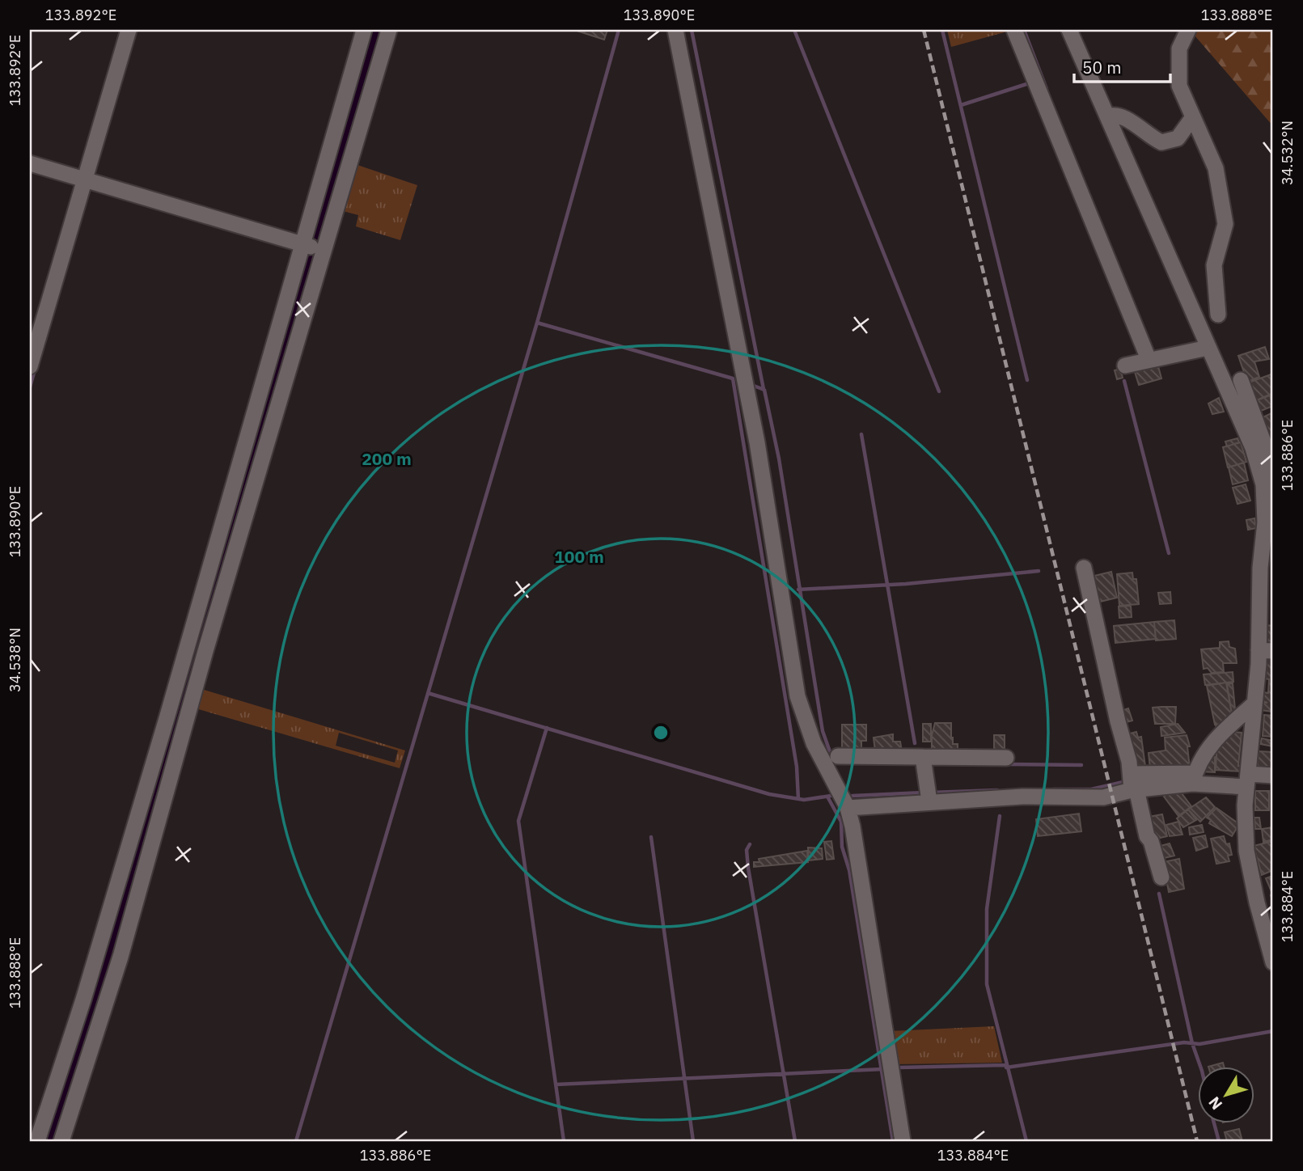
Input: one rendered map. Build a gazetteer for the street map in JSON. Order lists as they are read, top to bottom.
{
  "scale_bar": "50 m",
  "north": "bottom left",
  "coordinates": [
    "133.892°E",
    "133.890°E",
    "133.888°E",
    "34.532°N",
    "133.886°E",
    "34.538°N",
    "133.884°E"
  ],
  "rings": ["200 m", "100 m"]
}
